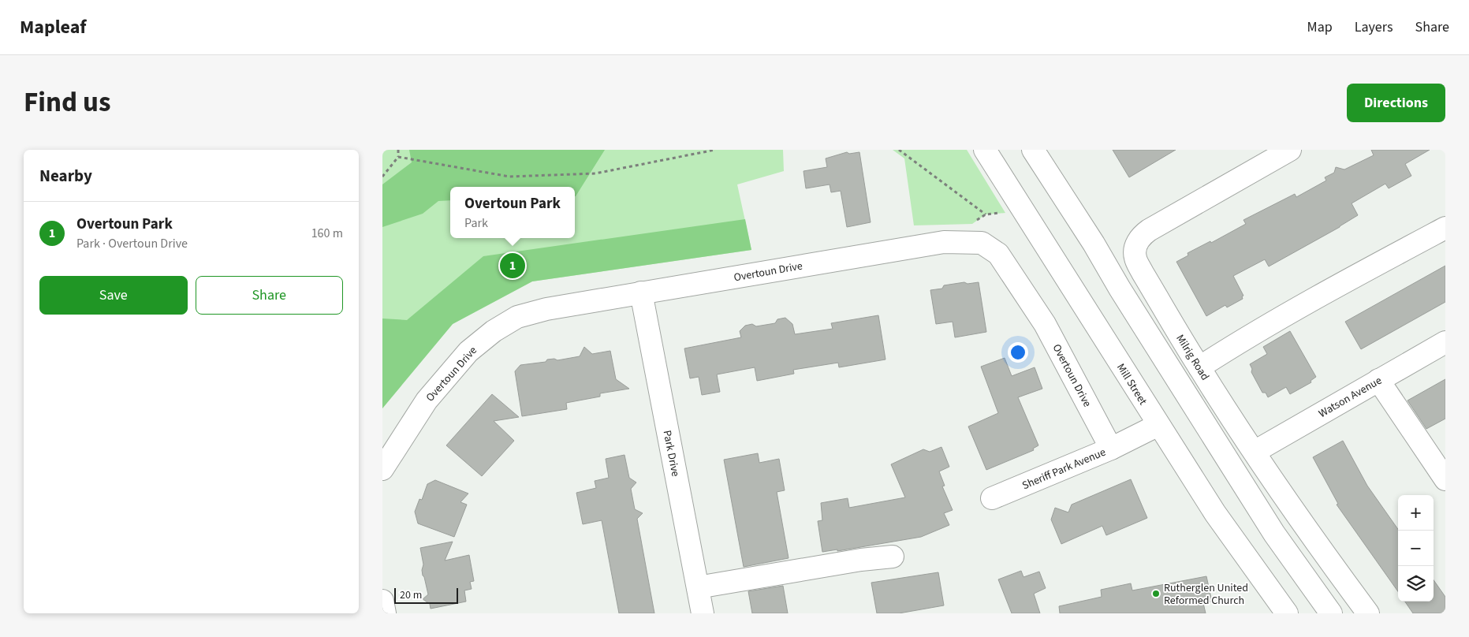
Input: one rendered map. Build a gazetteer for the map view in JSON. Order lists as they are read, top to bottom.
{
  "streets": {
    "street": [
      "Overtoun Drive",
      "Milrig Road",
      "Mill Street",
      "Watson Avenue",
      "Park Drive",
      "Sheriff Park Avenue"
    ]
  },
  "crossings": [
    ["Overtoun Drive", "Park Drive"],
    ["Overtoun Drive", "Sheriff Park Avenue"],
    ["Milrig Road", "Watson Avenue"],
    ["Mill Street", "Sheriff Park Avenue"]
  ],
  "places": ["Rutherglen United Reformed Church"],
  "scale_bar": "20 m",
  "page": {
    "header": "Mapleaf",
    "nav": ["Map", "Layers", "Share"],
    "title": "Find us",
    "buttons": [
      "Directions",
      ["Save", "Share"]
    ],
    "heading": "Nearby",
    "popup": ["Overtoun Park", "Park"],
    "list": [
      {
        "mark": "1",
        "name": "Overtoun Park",
        "note": "Park · Overtoun Drive",
        "value": "160 m"
      }
    ],
    "pins": "1",
    "map_buttons": ["+", "−"],
    "scale": "20 m"
  }
}
